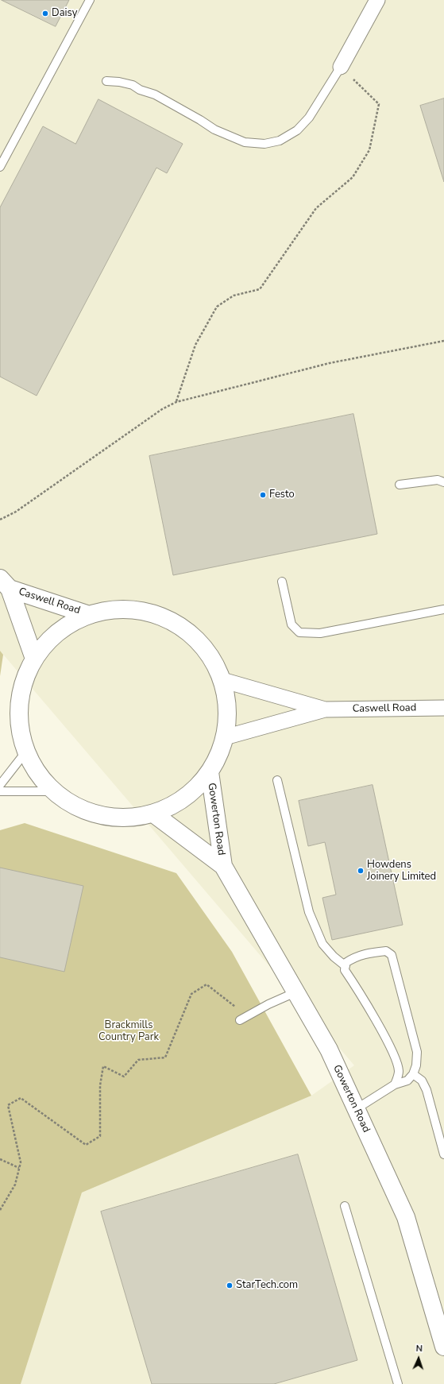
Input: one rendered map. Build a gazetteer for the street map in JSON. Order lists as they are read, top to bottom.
{
  "streets": {
    "street": ["Caswell Road", "Gowerton Road"]
  },
  "parks": ["Brackmills Country Park"],
  "places": [
    "Daisy",
    "Festo",
    "Howdens Joinery Limited",
    "StarTech.com"
  ],
  "north": "top"
}
